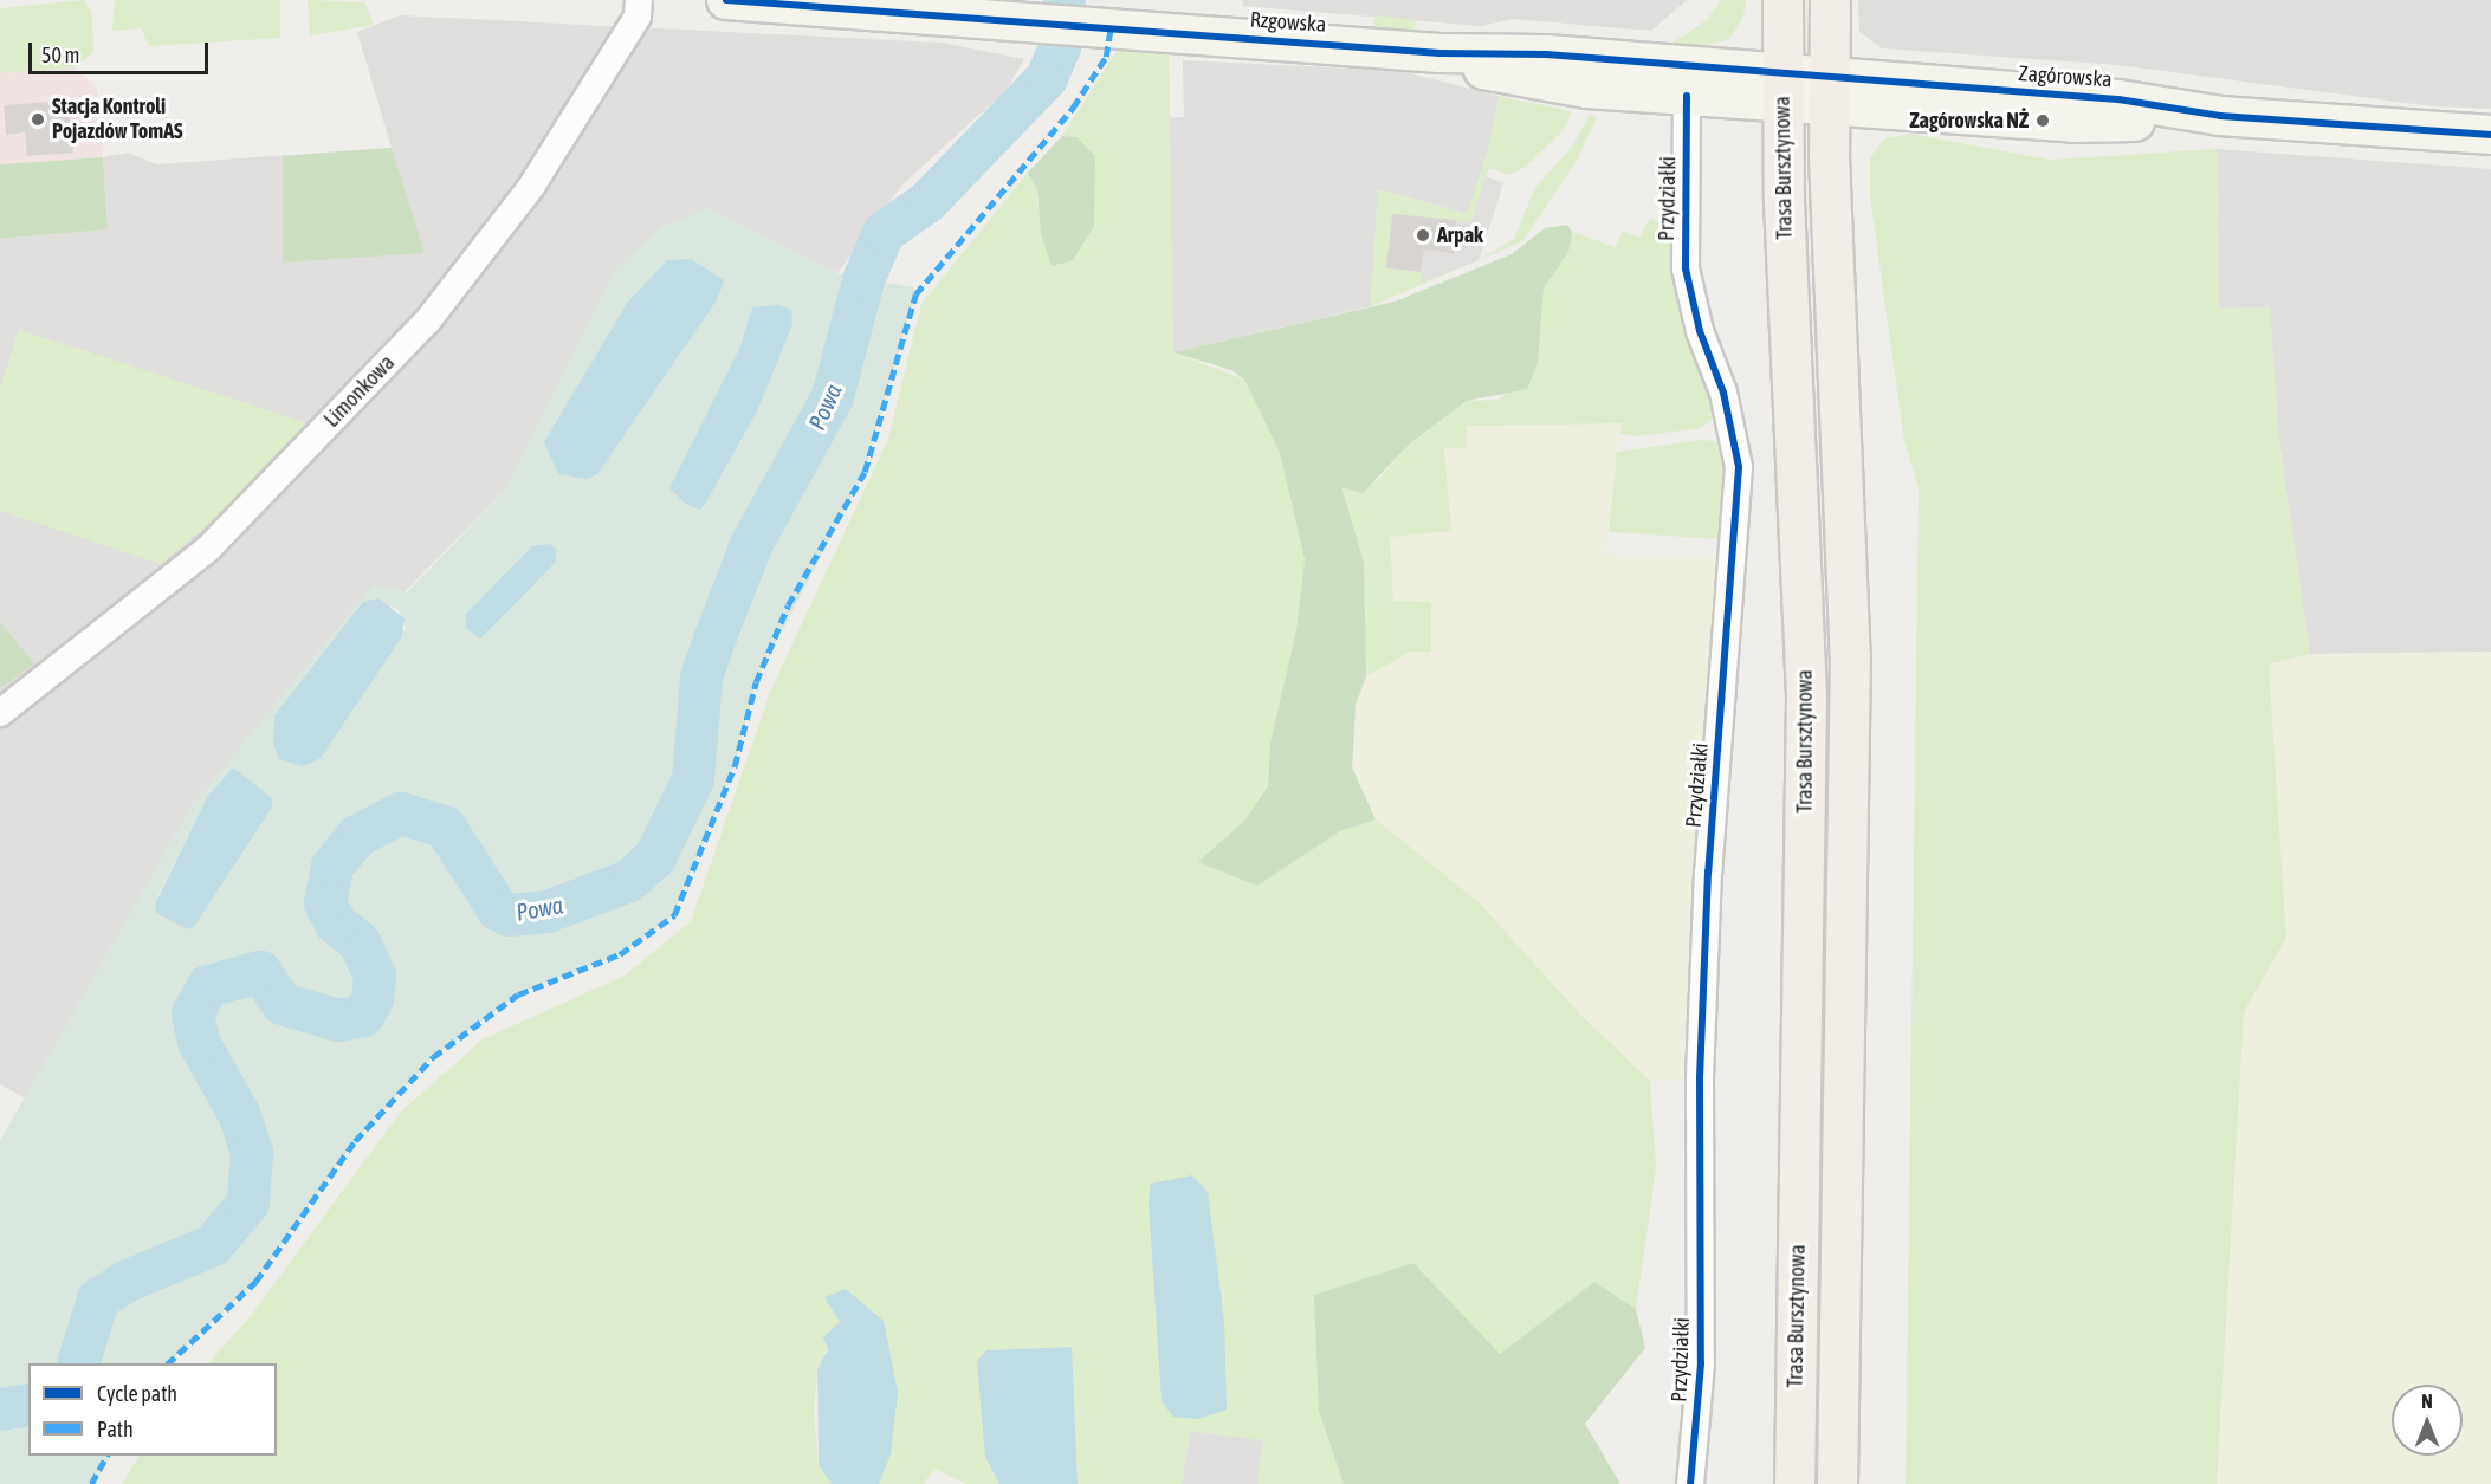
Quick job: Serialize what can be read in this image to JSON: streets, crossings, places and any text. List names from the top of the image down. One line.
{"streets":{"main road":["Trasa Bursztynowa"],"street":["Rzgowska","Zagórowska","Przydziałki","Limonkowa"]},"crossings":[["Rzgowska","Zagórowska"],["Zagórowska","Trasa Bursztynowa"],["Zagórowska","Przydziałki"]],"water":["Powa"],"places":["Stacja Kontroli Pojazdów TomAS","Zagórowska NŻ","Arpak"],"legend":["Cycle path","Path"],"scale_bar":"50 m","north":"top"}
